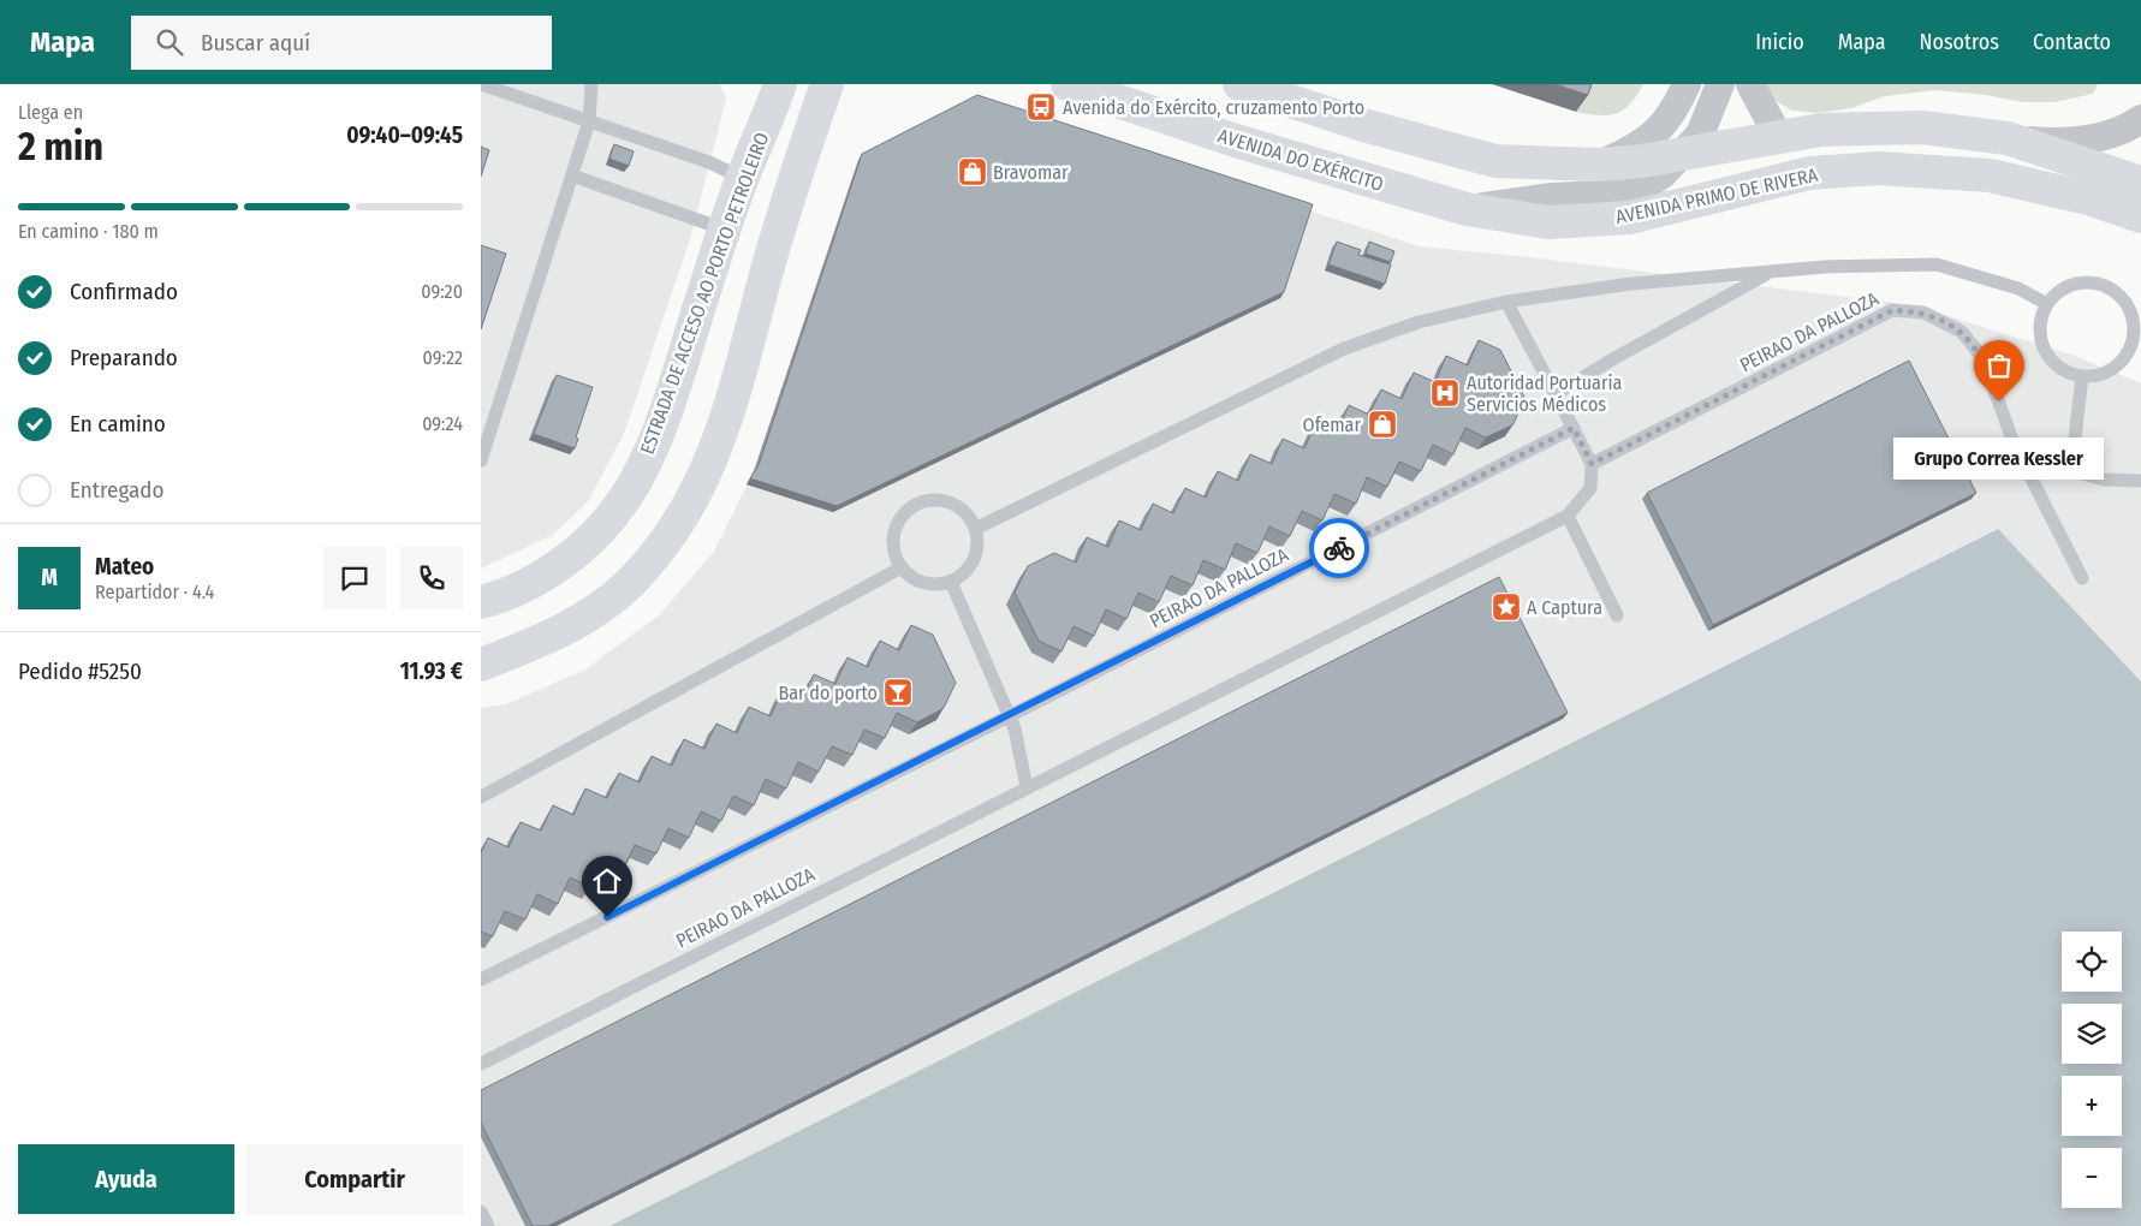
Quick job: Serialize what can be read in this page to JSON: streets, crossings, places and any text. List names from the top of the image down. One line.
{"streets":{"main road":["AVENIDA DO EXÉRCITO","AVENIDA PRIMO DE RIVERA","ESTRADA DE ACCESO AO PORTO PETROLEIRO"],"lane":["PEIRAO DA PALLOZA"]},"crossings":[["AVENIDA DO EXÉRCITO","AVENIDA PRIMO DE RIVERA"]],"places":{"bus stop":["Avenida do Exército, cruzamento Porto"],"shop":["Bravomar","Ofemar"],"hospital":["Autoridad Portuaria Servicios Médicos"],"other":["Grupo Correa Kessler"],"place":["A Captura"],"bar":["Bar do porto"]},"page":{"header":"Mapa","search":"Buscar aquí","nav":["Inicio","Mapa","Nosotros","Contacto"],"heading":["2 min","Llega en","09:40–09:45"],"panel":["Mateo","Repartidor · 4.4","Pedido #5250","11.93 €"],"bar":"En camino · 180 m","list":[["Confirmado","09:20"],["Preparando","09:22"],["En camino","09:24"],"Entregado"],"bubble":"Grupo Correa Kessler","round":"M","map_buttons":["+","−"],"buttons":["Ayuda","Compartir"]}}
